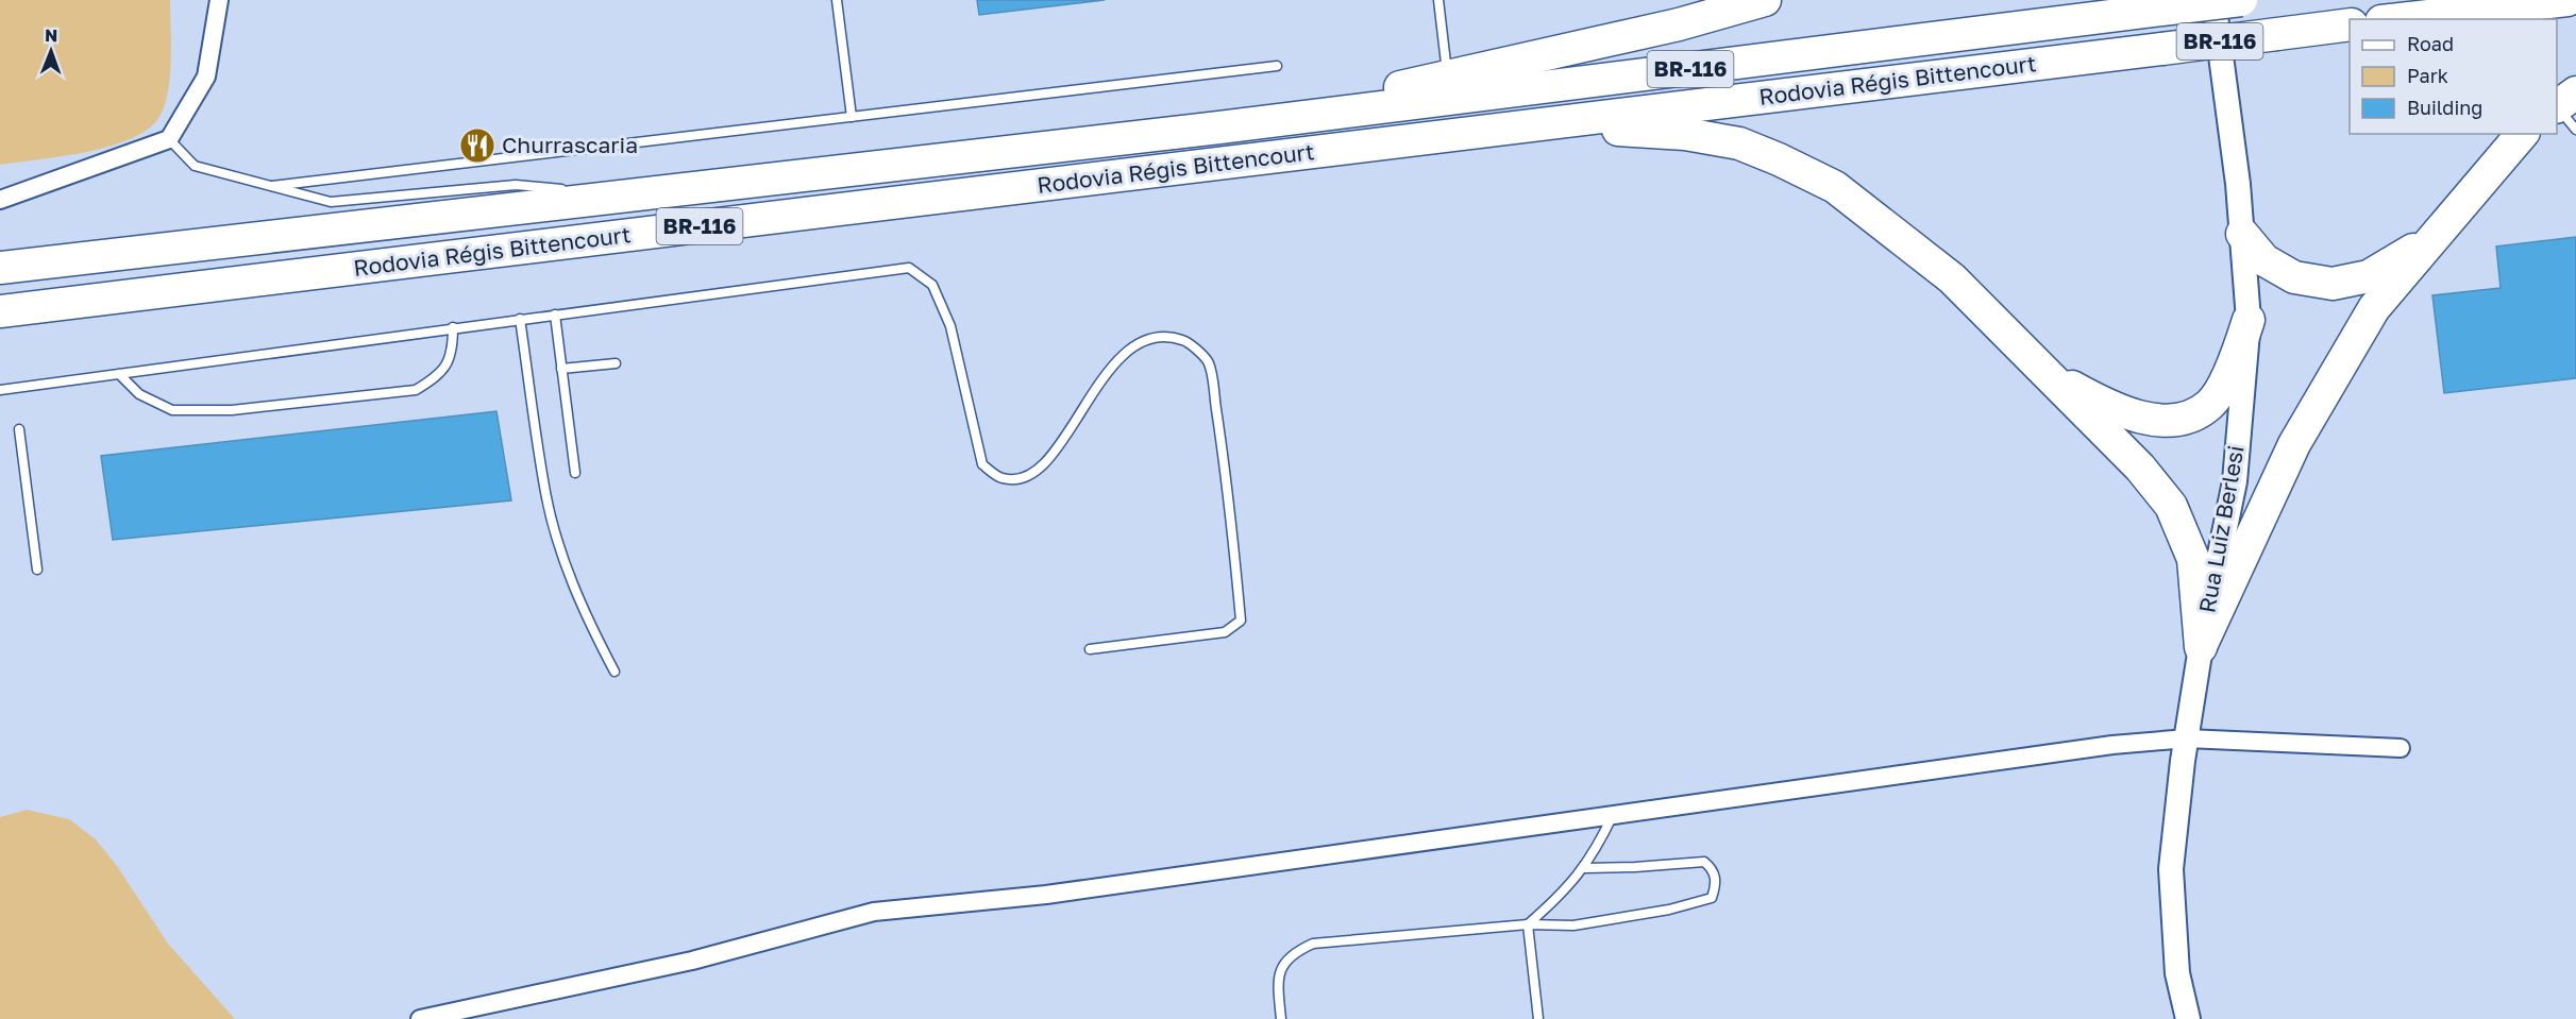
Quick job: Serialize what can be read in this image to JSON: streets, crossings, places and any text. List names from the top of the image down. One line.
{"streets":{"highway":["BR-116","Rodovia Régis Bittencourt"],"street":["Rua Luiz Berlesi"]},"places":{"restaurant":["Churrascaria"]},"legend":["Road","Park","Building"],"north":"top"}
